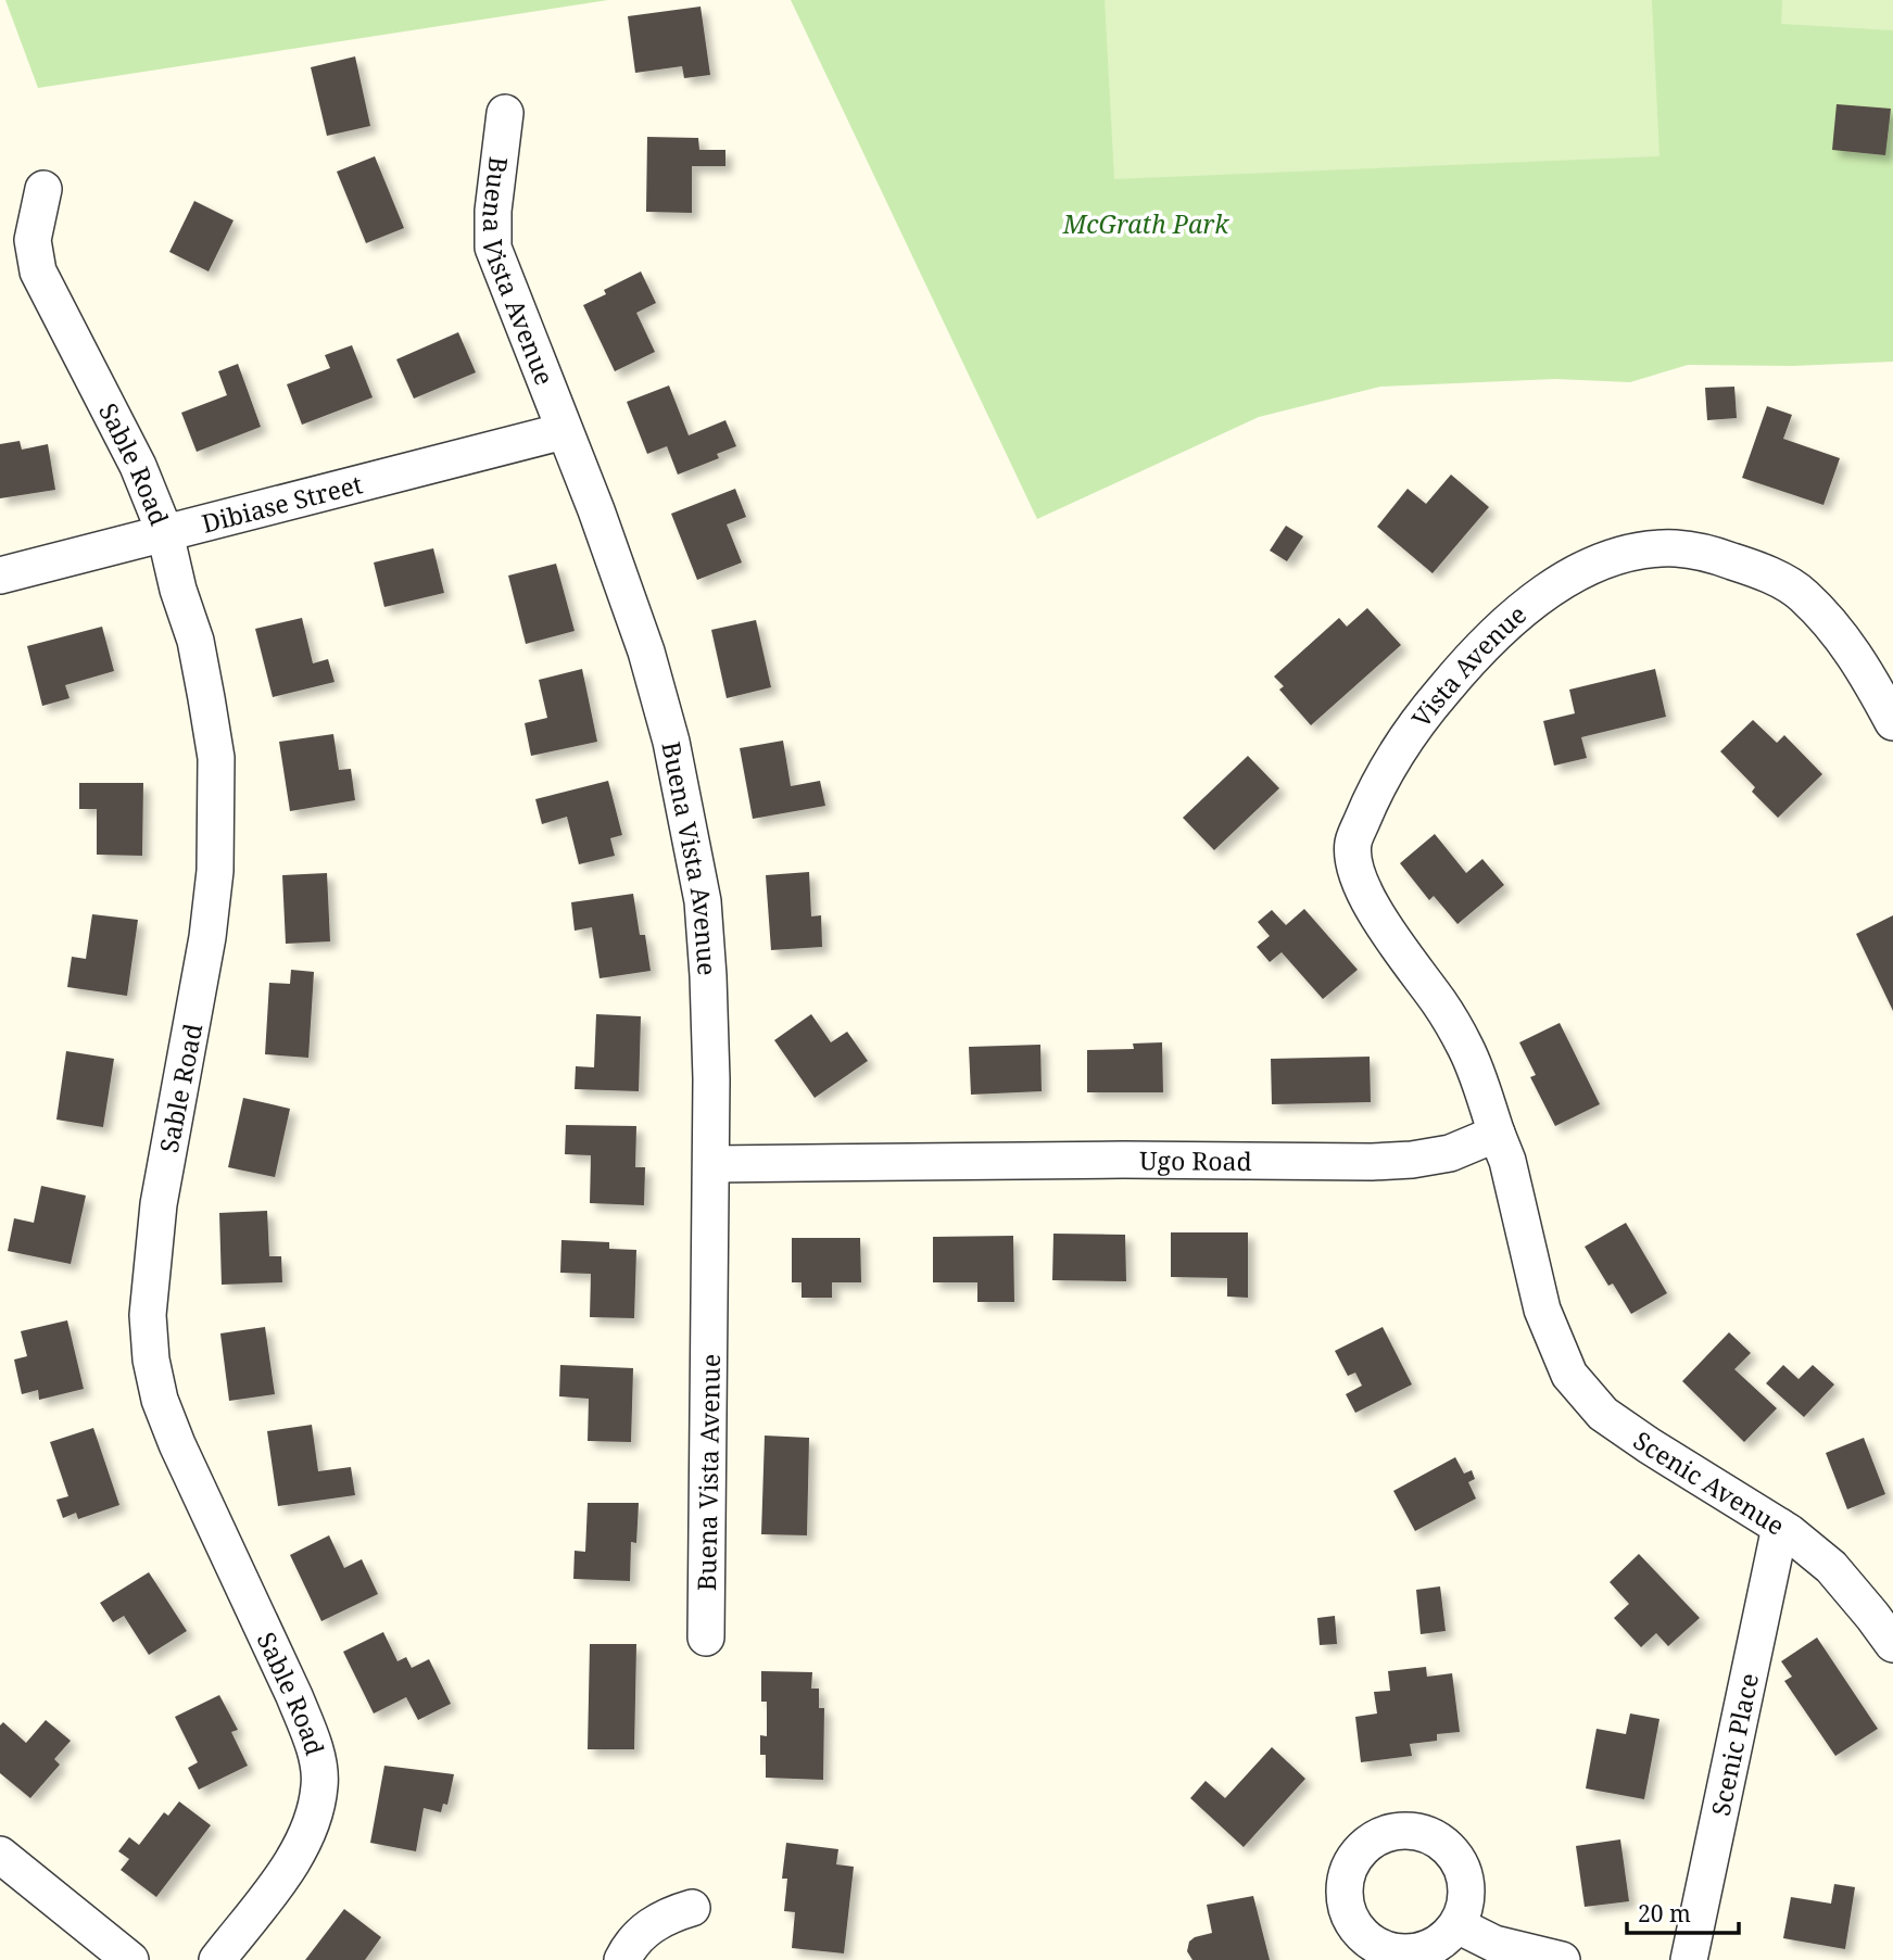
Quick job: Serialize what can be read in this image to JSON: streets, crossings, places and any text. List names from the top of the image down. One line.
{"streets":{"street":["Buena Vista Avenue","Sable Road","Dibiase Street","Vista Avenue","Ugo Road","Scenic Avenue","Scenic Place"]},"crossings":[["Buena Vista Avenue","Dibiase Street"],["Buena Vista Avenue","Ugo Road"],["Sable Road","Dibiase Street"],["Vista Avenue","Ugo Road"],["Vista Avenue","Scenic Avenue"],["Ugo Road","Scenic Avenue"],["Scenic Avenue","Scenic Place"]],"parks":["McGrath Park"],"scale_bar":"20 m"}
